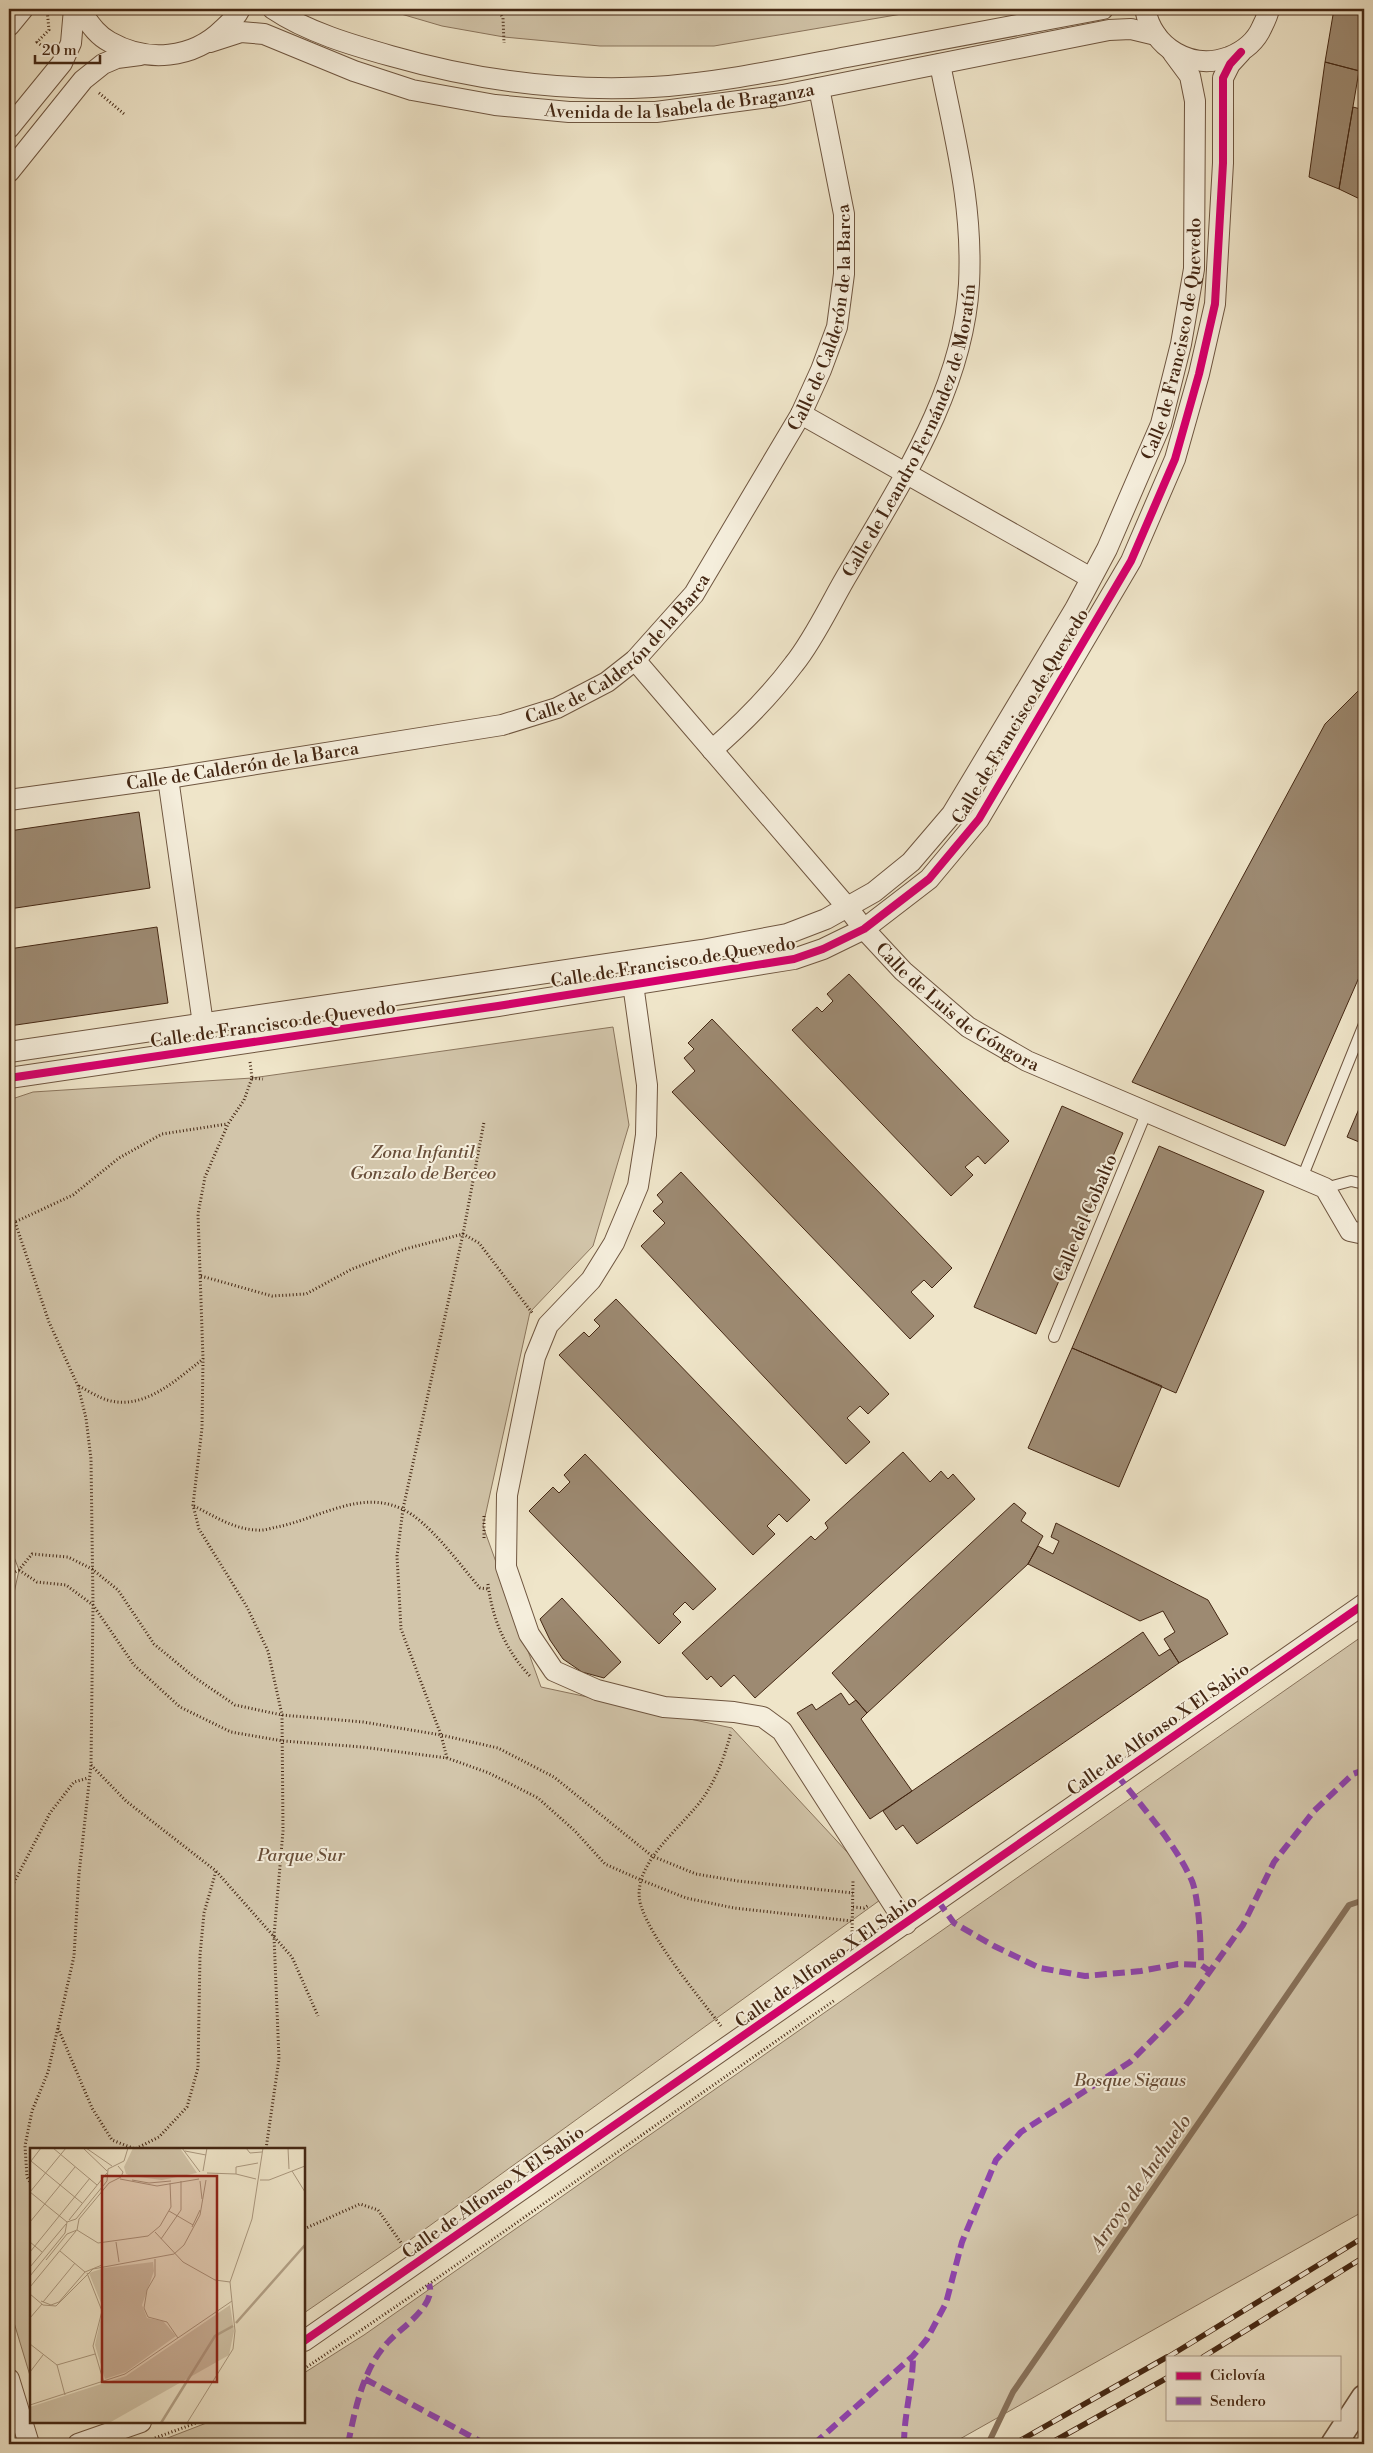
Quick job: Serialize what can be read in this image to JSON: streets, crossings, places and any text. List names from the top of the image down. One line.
{"streets":{"street":["Avenida de la Isabela de Braganza","Calle de Calderón de la Barca","Calle de Francisco de Quevedo","Calle de Leandro Fernández de Moratín","Calle de Luis de Góngora","Calle de Alfonso X El Sabio"],"lane":["Calle del Cobalto"]},"crossings":[["Avenida de la Isabela de Braganza","Calle de Calderón de la Barca"],["Avenida de la Isabela de Braganza","Calle de Francisco de Quevedo"],["Avenida de la Isabela de Braganza","Calle de Leandro Fernández de Moratín"],["Calle de Calderón de la Barca","Calle de Luis de Góngora"],["Calle de Francisco de Quevedo","Calle de Luis de Góngora"],["Calle de Leandro Fernández de Moratín","Calle de Luis de Góngora"],["Calle de Luis de Góngora","Calle del Cobalto"]],"water":["Arroyo de Anchuelo"],"parks":["Zona Infantil Gonzalo de Berceo","Parque Sur","Bosque Sigaus"],"legend":["Ciclovía","Sendero"],"scale_bar":"20 m"}
